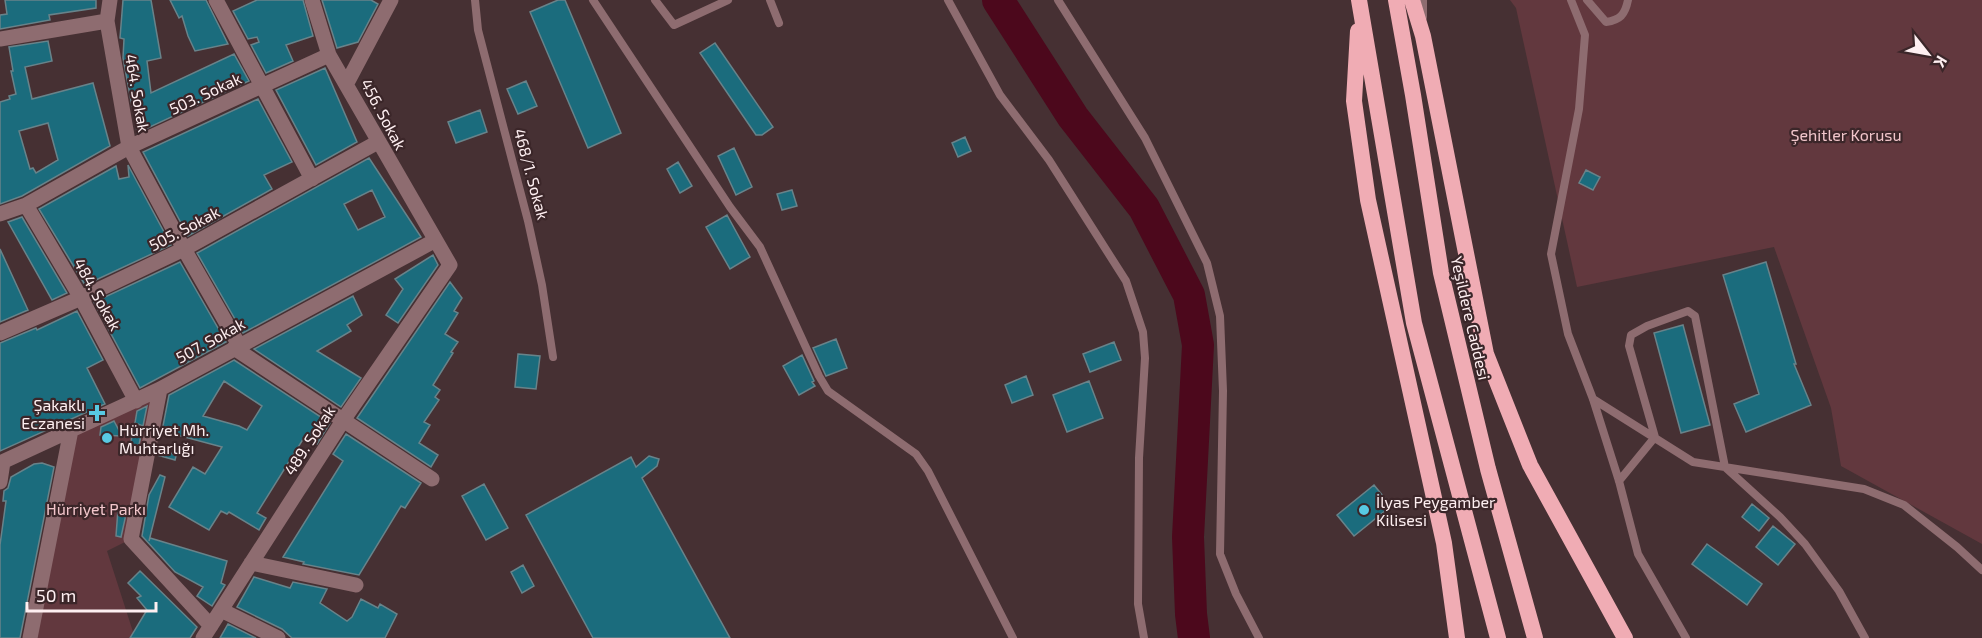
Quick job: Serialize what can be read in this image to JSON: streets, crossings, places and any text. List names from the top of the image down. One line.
{"streets":{"highway":["Yeşildere Caddesi"],"street":["464. Sokak","503. Sokak","456. Sokak","505. Sokak","484. Sokak","507. Sokak","489. Sokak"],"lane":["468/1. Sokak"]},"crossings":[["464. Sokak","503. Sokak"],["464. Sokak","505. Sokak"],["464. Sokak","507. Sokak"],["503. Sokak","456. Sokak"],["503. Sokak","484. Sokak"],["456. Sokak","505. Sokak"],["456. Sokak","507. Sokak"],["456. Sokak","489. Sokak"],["505. Sokak","484. Sokak"],["484. Sokak","507. Sokak"]],"parks":["Şehitler Korusu","Hürriyet Parkı"],"places":{"health":["Şakaklı Eczanesi"],"other":["Hürriyet Mh. Muhtarlığı","İlyas Peygamber Kilisesi"]},"scale_bar":"50 m","north":"bottom right"}
